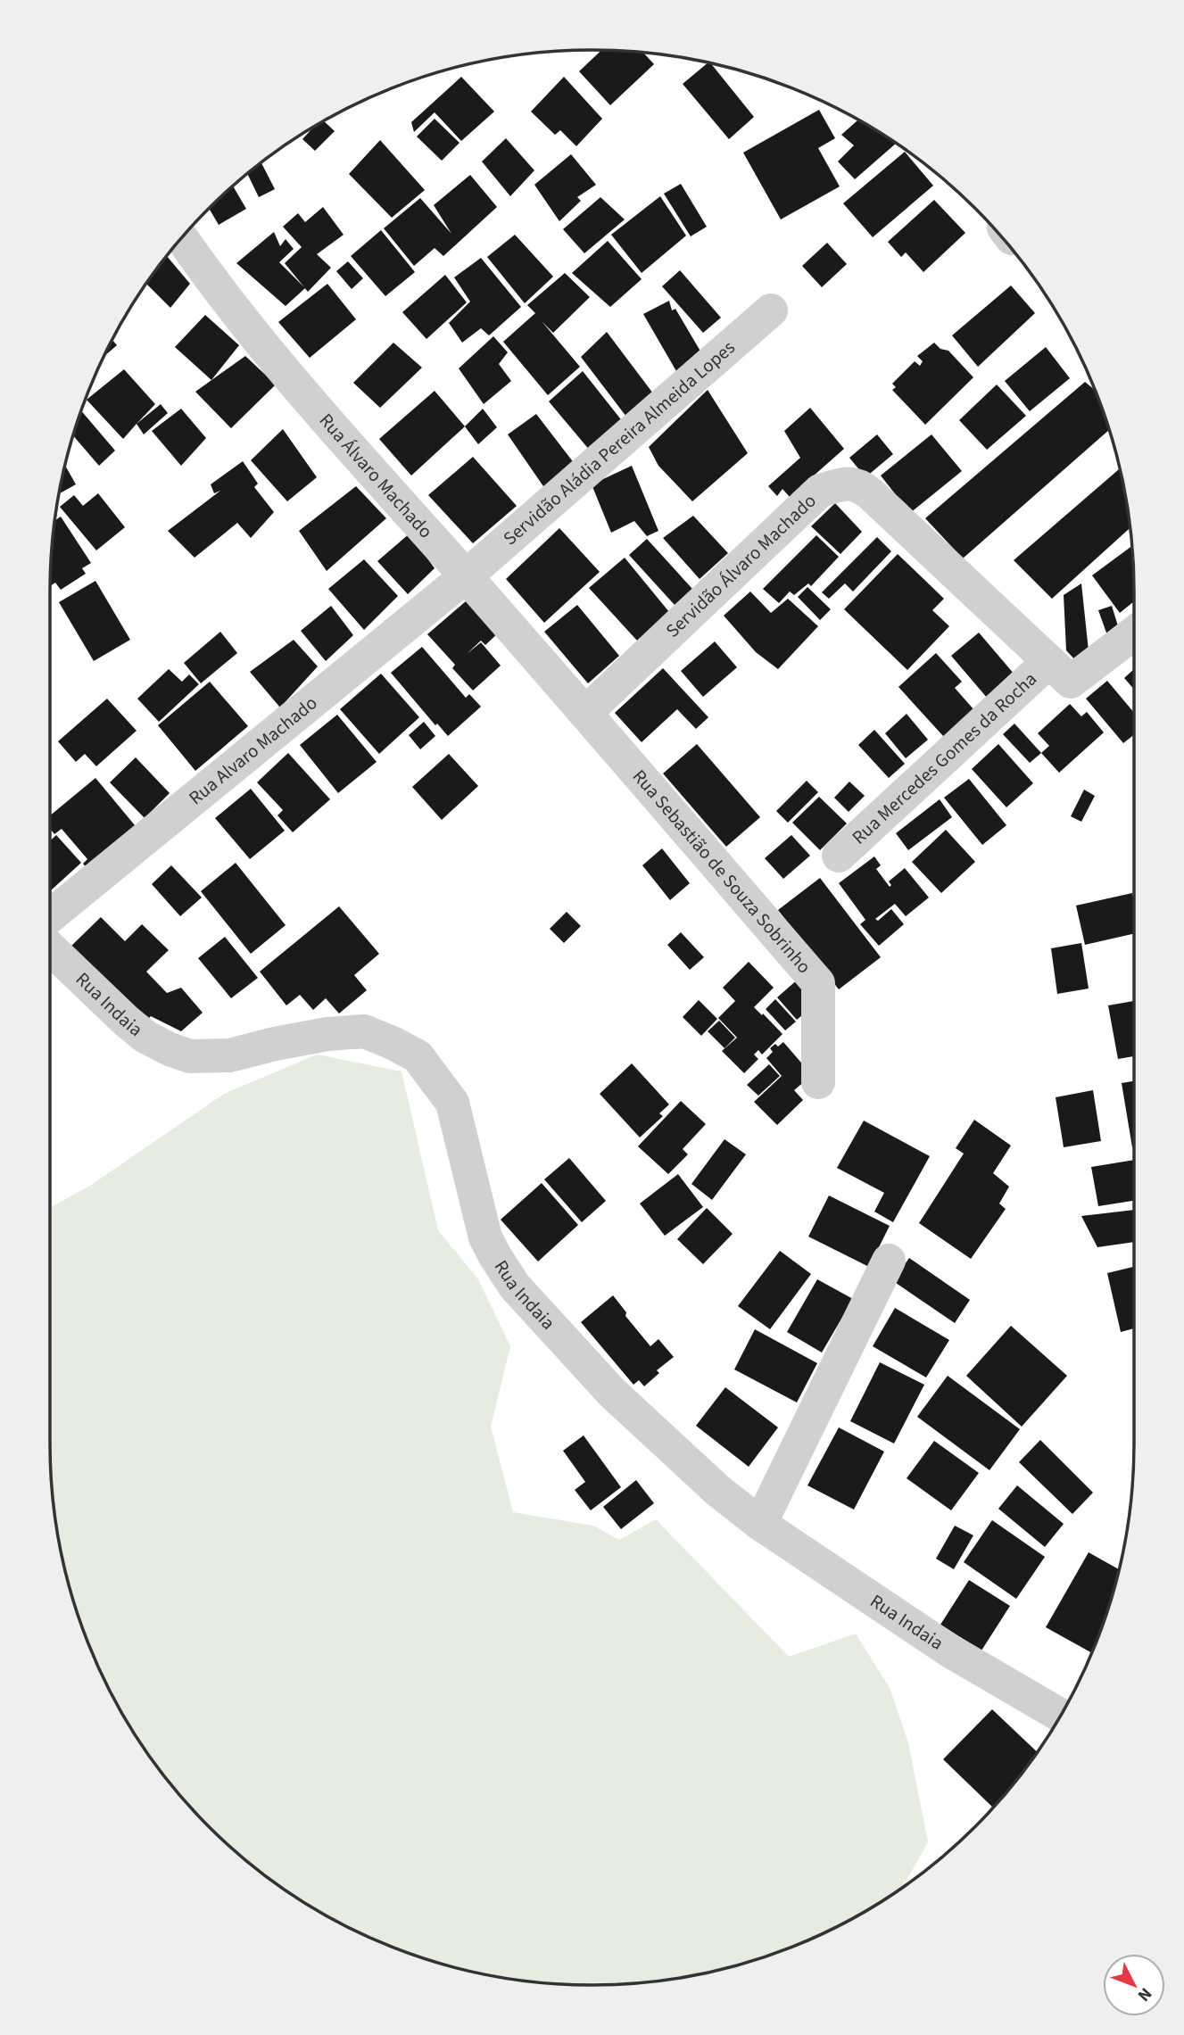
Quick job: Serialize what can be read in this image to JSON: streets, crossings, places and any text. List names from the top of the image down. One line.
{"streets":{"street":["Servidão Aládia Pereira Almeida Lopes","Rua Álvaro Machado","Servidão Álvaro Machado","Rua Alvaro Machado","Rua Mercedes Gomes da Rocha","Rua Sebastião de Souza Sobrinho","Rua Indaia"]},"crossings":[["Servidão Aládia Pereira Almeida Lopes","Rua Álvaro Machado"],["Servidão Aládia Pereira Almeida Lopes","Rua Alvaro Machado"],["Rua Álvaro Machado","Servidão Álvaro Machado"],["Rua Álvaro Machado","Rua Alvaro Machado"],["Rua Álvaro Machado","Rua Sebastião de Souza Sobrinho"],["Servidão Álvaro Machado","Rua Mercedes Gomes da Rocha"],["Servidão Álvaro Machado","Rua Sebastião de Souza Sobrinho"]],"north":"bottom right"}
